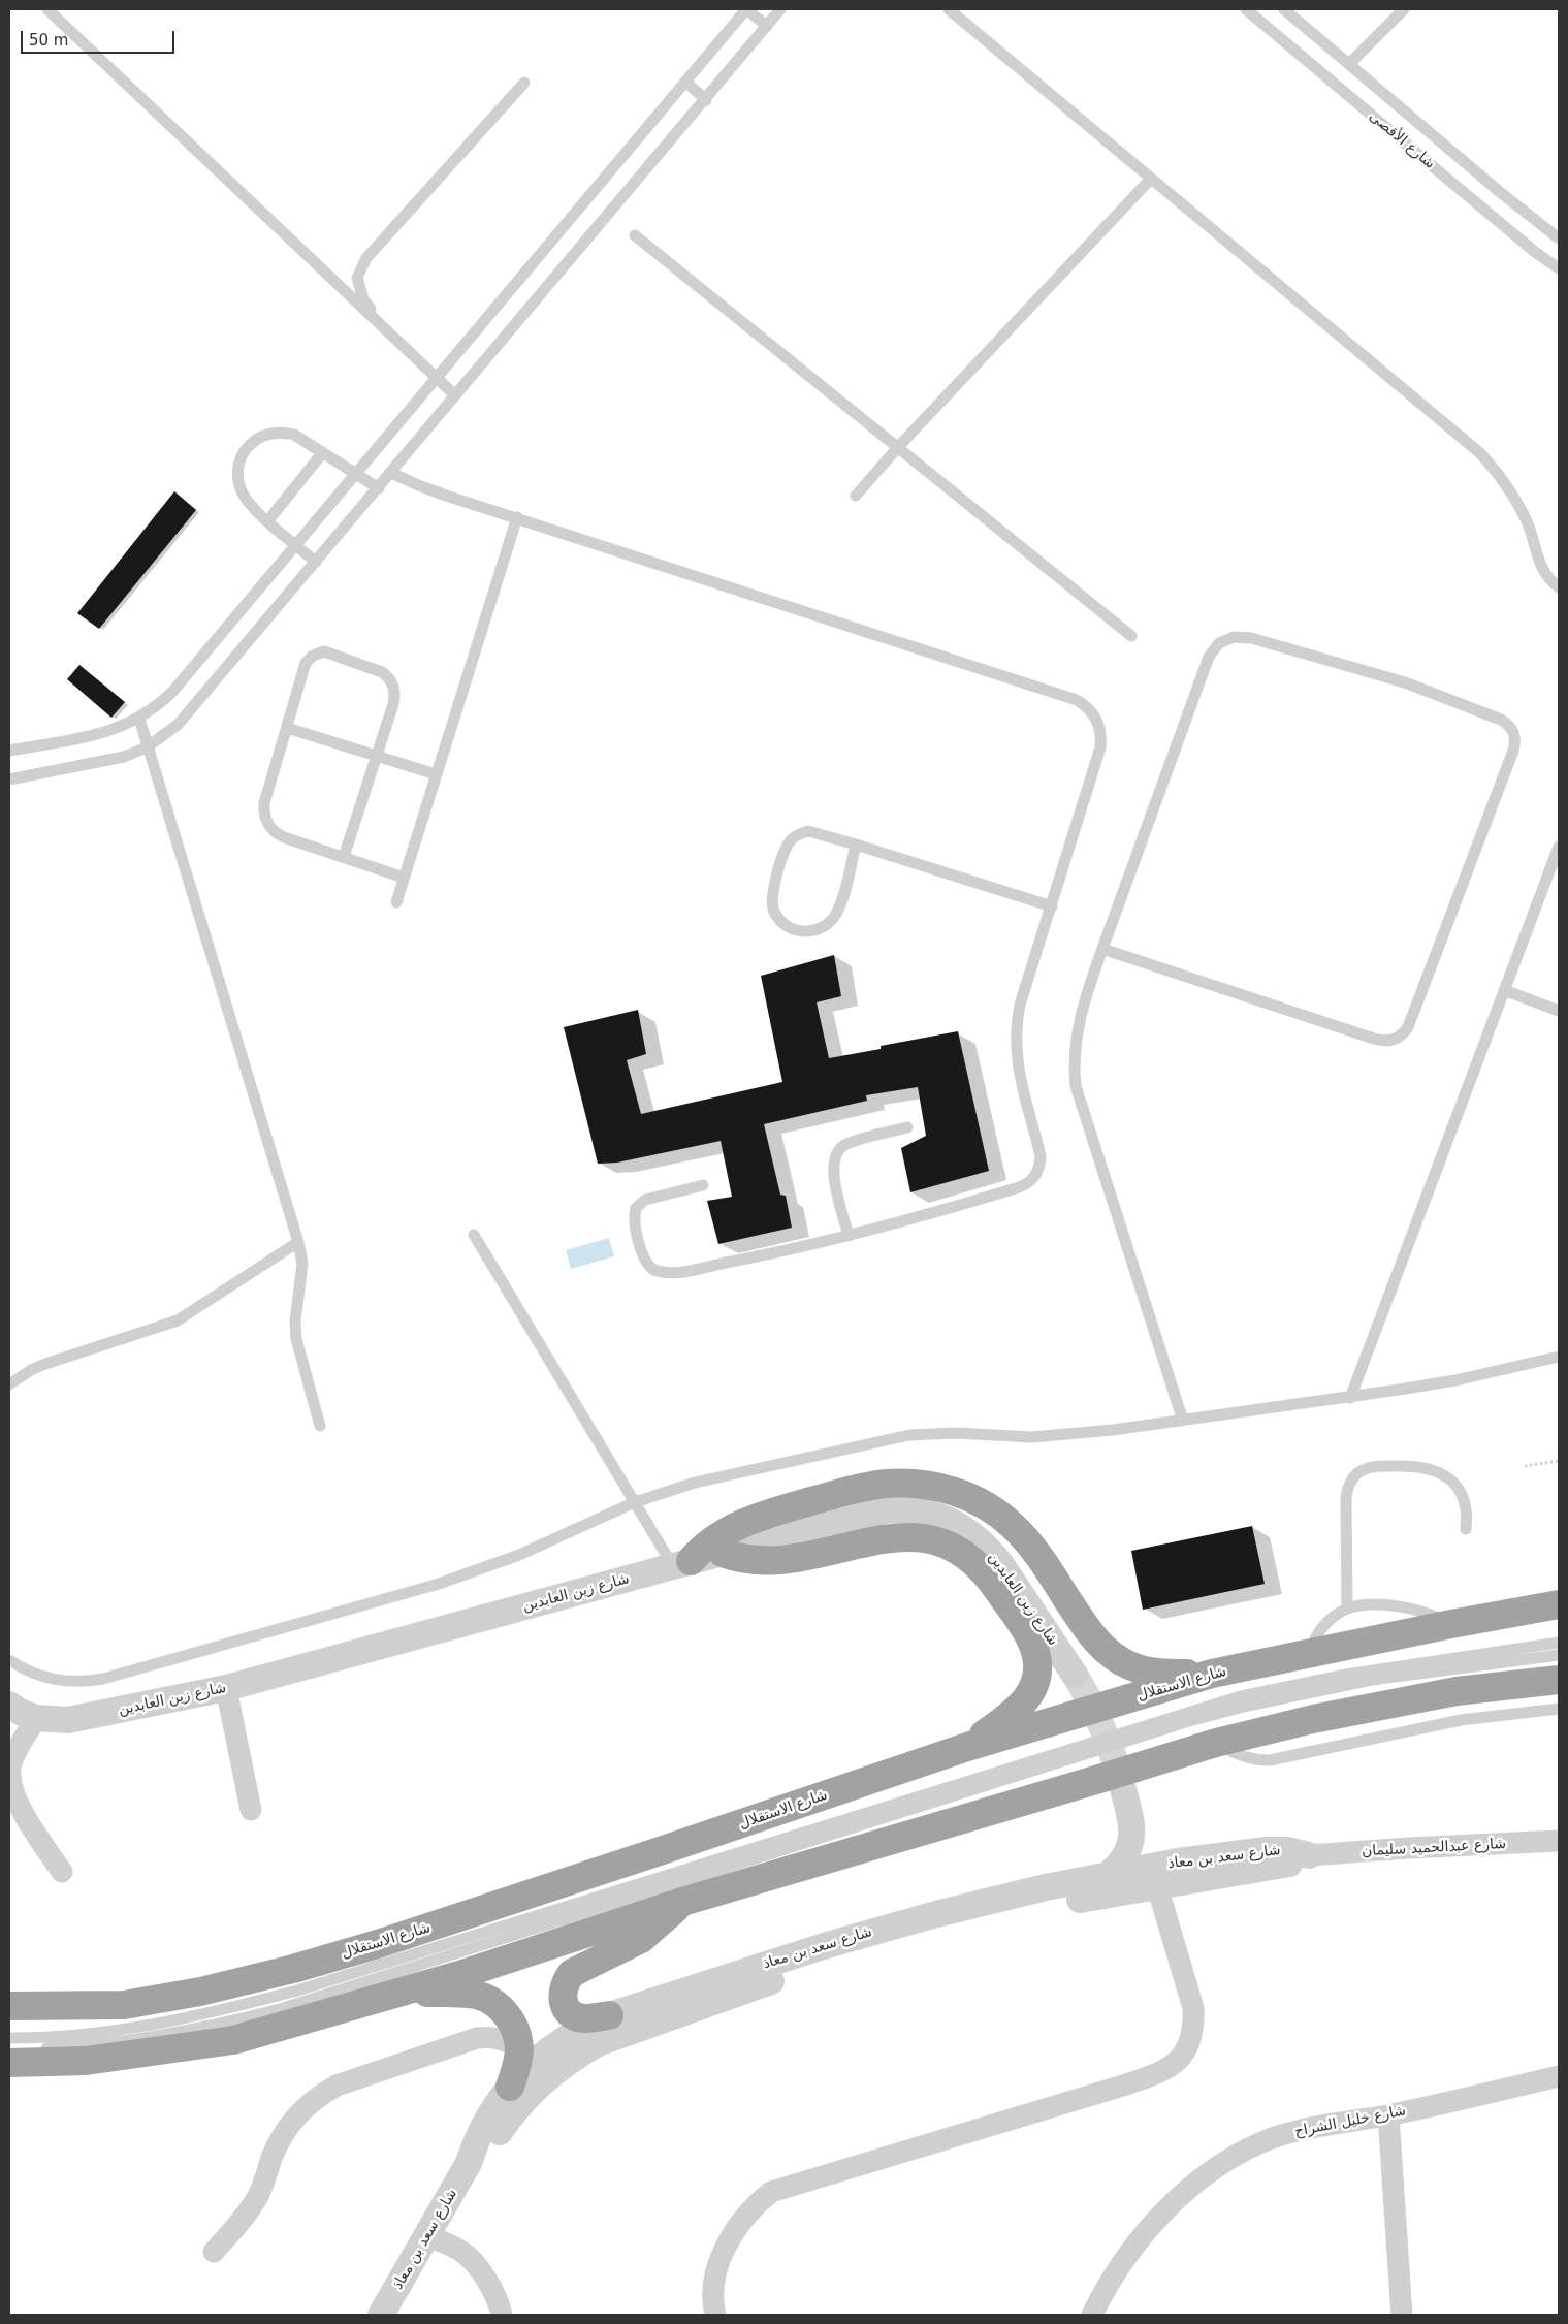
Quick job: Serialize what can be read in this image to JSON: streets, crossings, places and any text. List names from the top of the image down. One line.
{"streets":{"highway":["شارع الاستقلال"],"street":["شارع زين العابدين","شارع عبدالحميد سليمان","شارع سعد بن معاذ","شارع خليل الشراح"],"lane":["شارع الأقصى"]},"crossings":[["شارع عبدالحميد سليمان","شارع سعد بن معاذ"]],"scale_bar":"50 m"}
